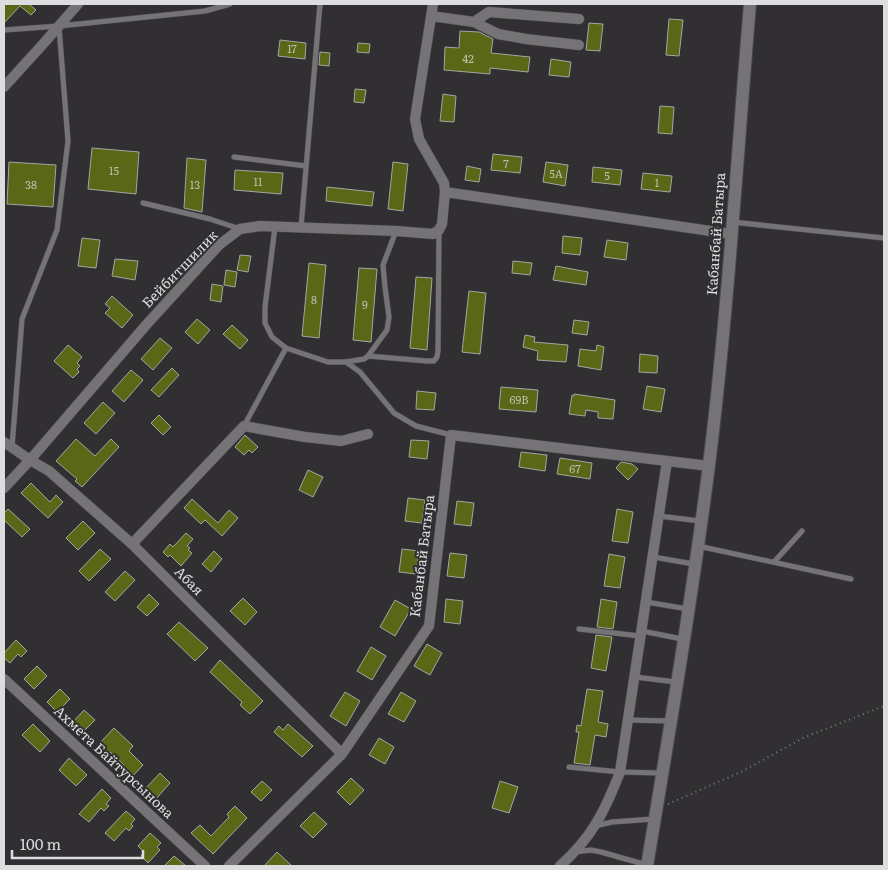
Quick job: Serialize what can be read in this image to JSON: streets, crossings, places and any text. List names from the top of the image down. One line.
{"streets":{"main road":["Кабанбай Батыра"],"street":["Бейбитшилик","Абая","Ахмета Байтурсынова"]},"crossings":[["Кабанбай Батыра","Абая"],["Бейбитшилик","Абая"]],"house_numbers":["17","42","7","15","5А","5","11","1","38","13","8","9","69В","67"],"scale_bar":"100 m"}
